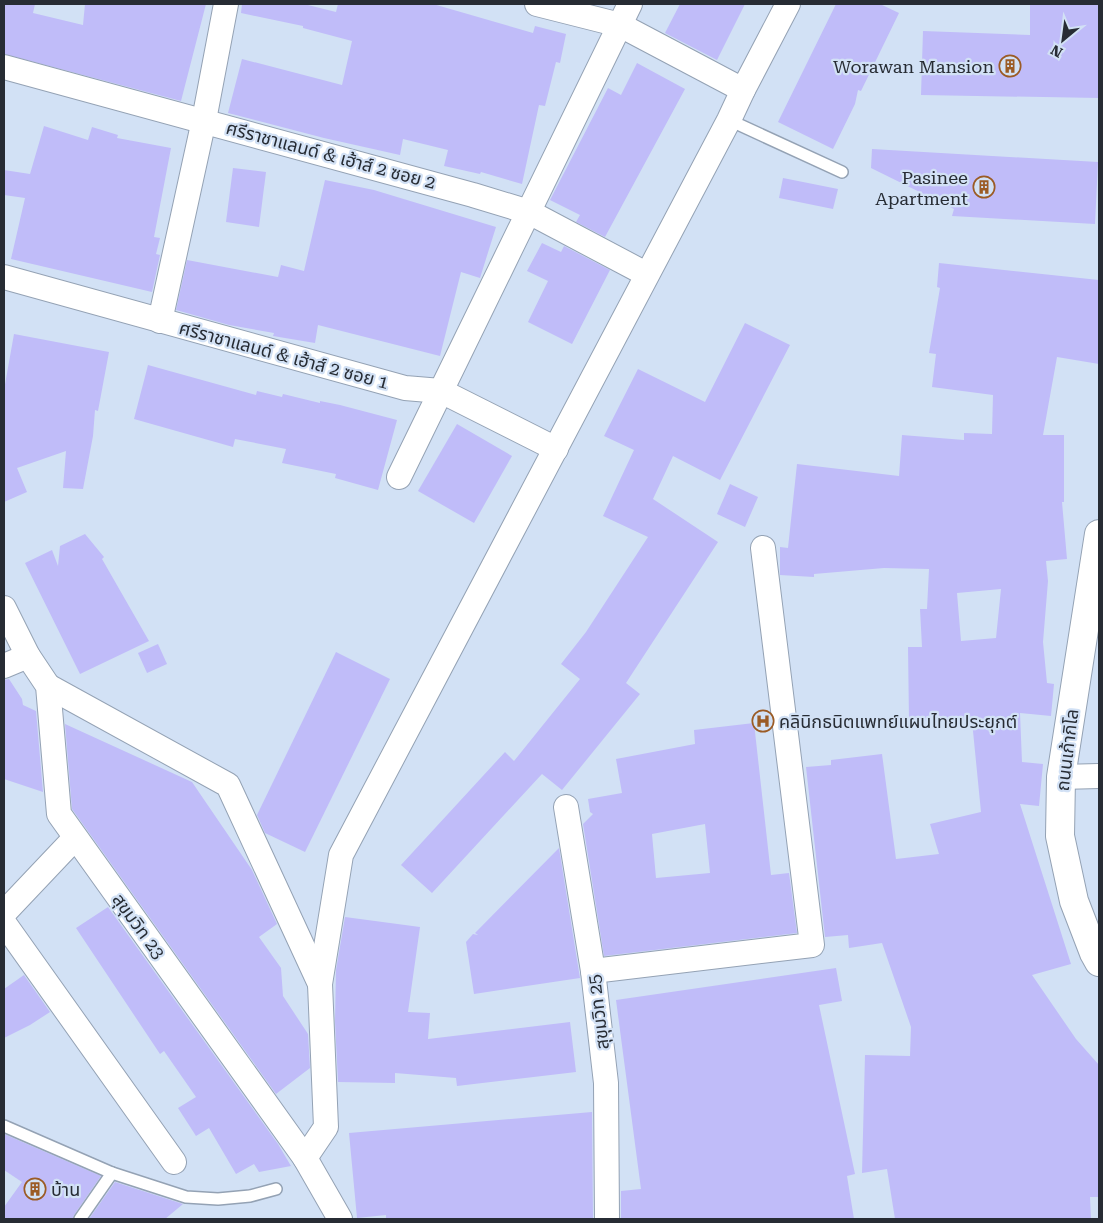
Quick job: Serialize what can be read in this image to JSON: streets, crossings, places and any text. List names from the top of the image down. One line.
{"streets":{"main road":["ถนนเก้ากิโล"],"street":["ศรีราชาแลนด์ & เฮ้าส์ 2 ซอย 2","ศรีราชาแลนด์ & เฮ้าส์ 2 ซอย 1","สุขุมวิท 23","สุขุมวิท 25"]},"places":{"building":["Worawan Mansion","Pasinee Apartment","บ้าน"],"hospital":["คลินิกธนิตแพทย์แผนไทยประยุกต์"]},"north":"bottom left"}
